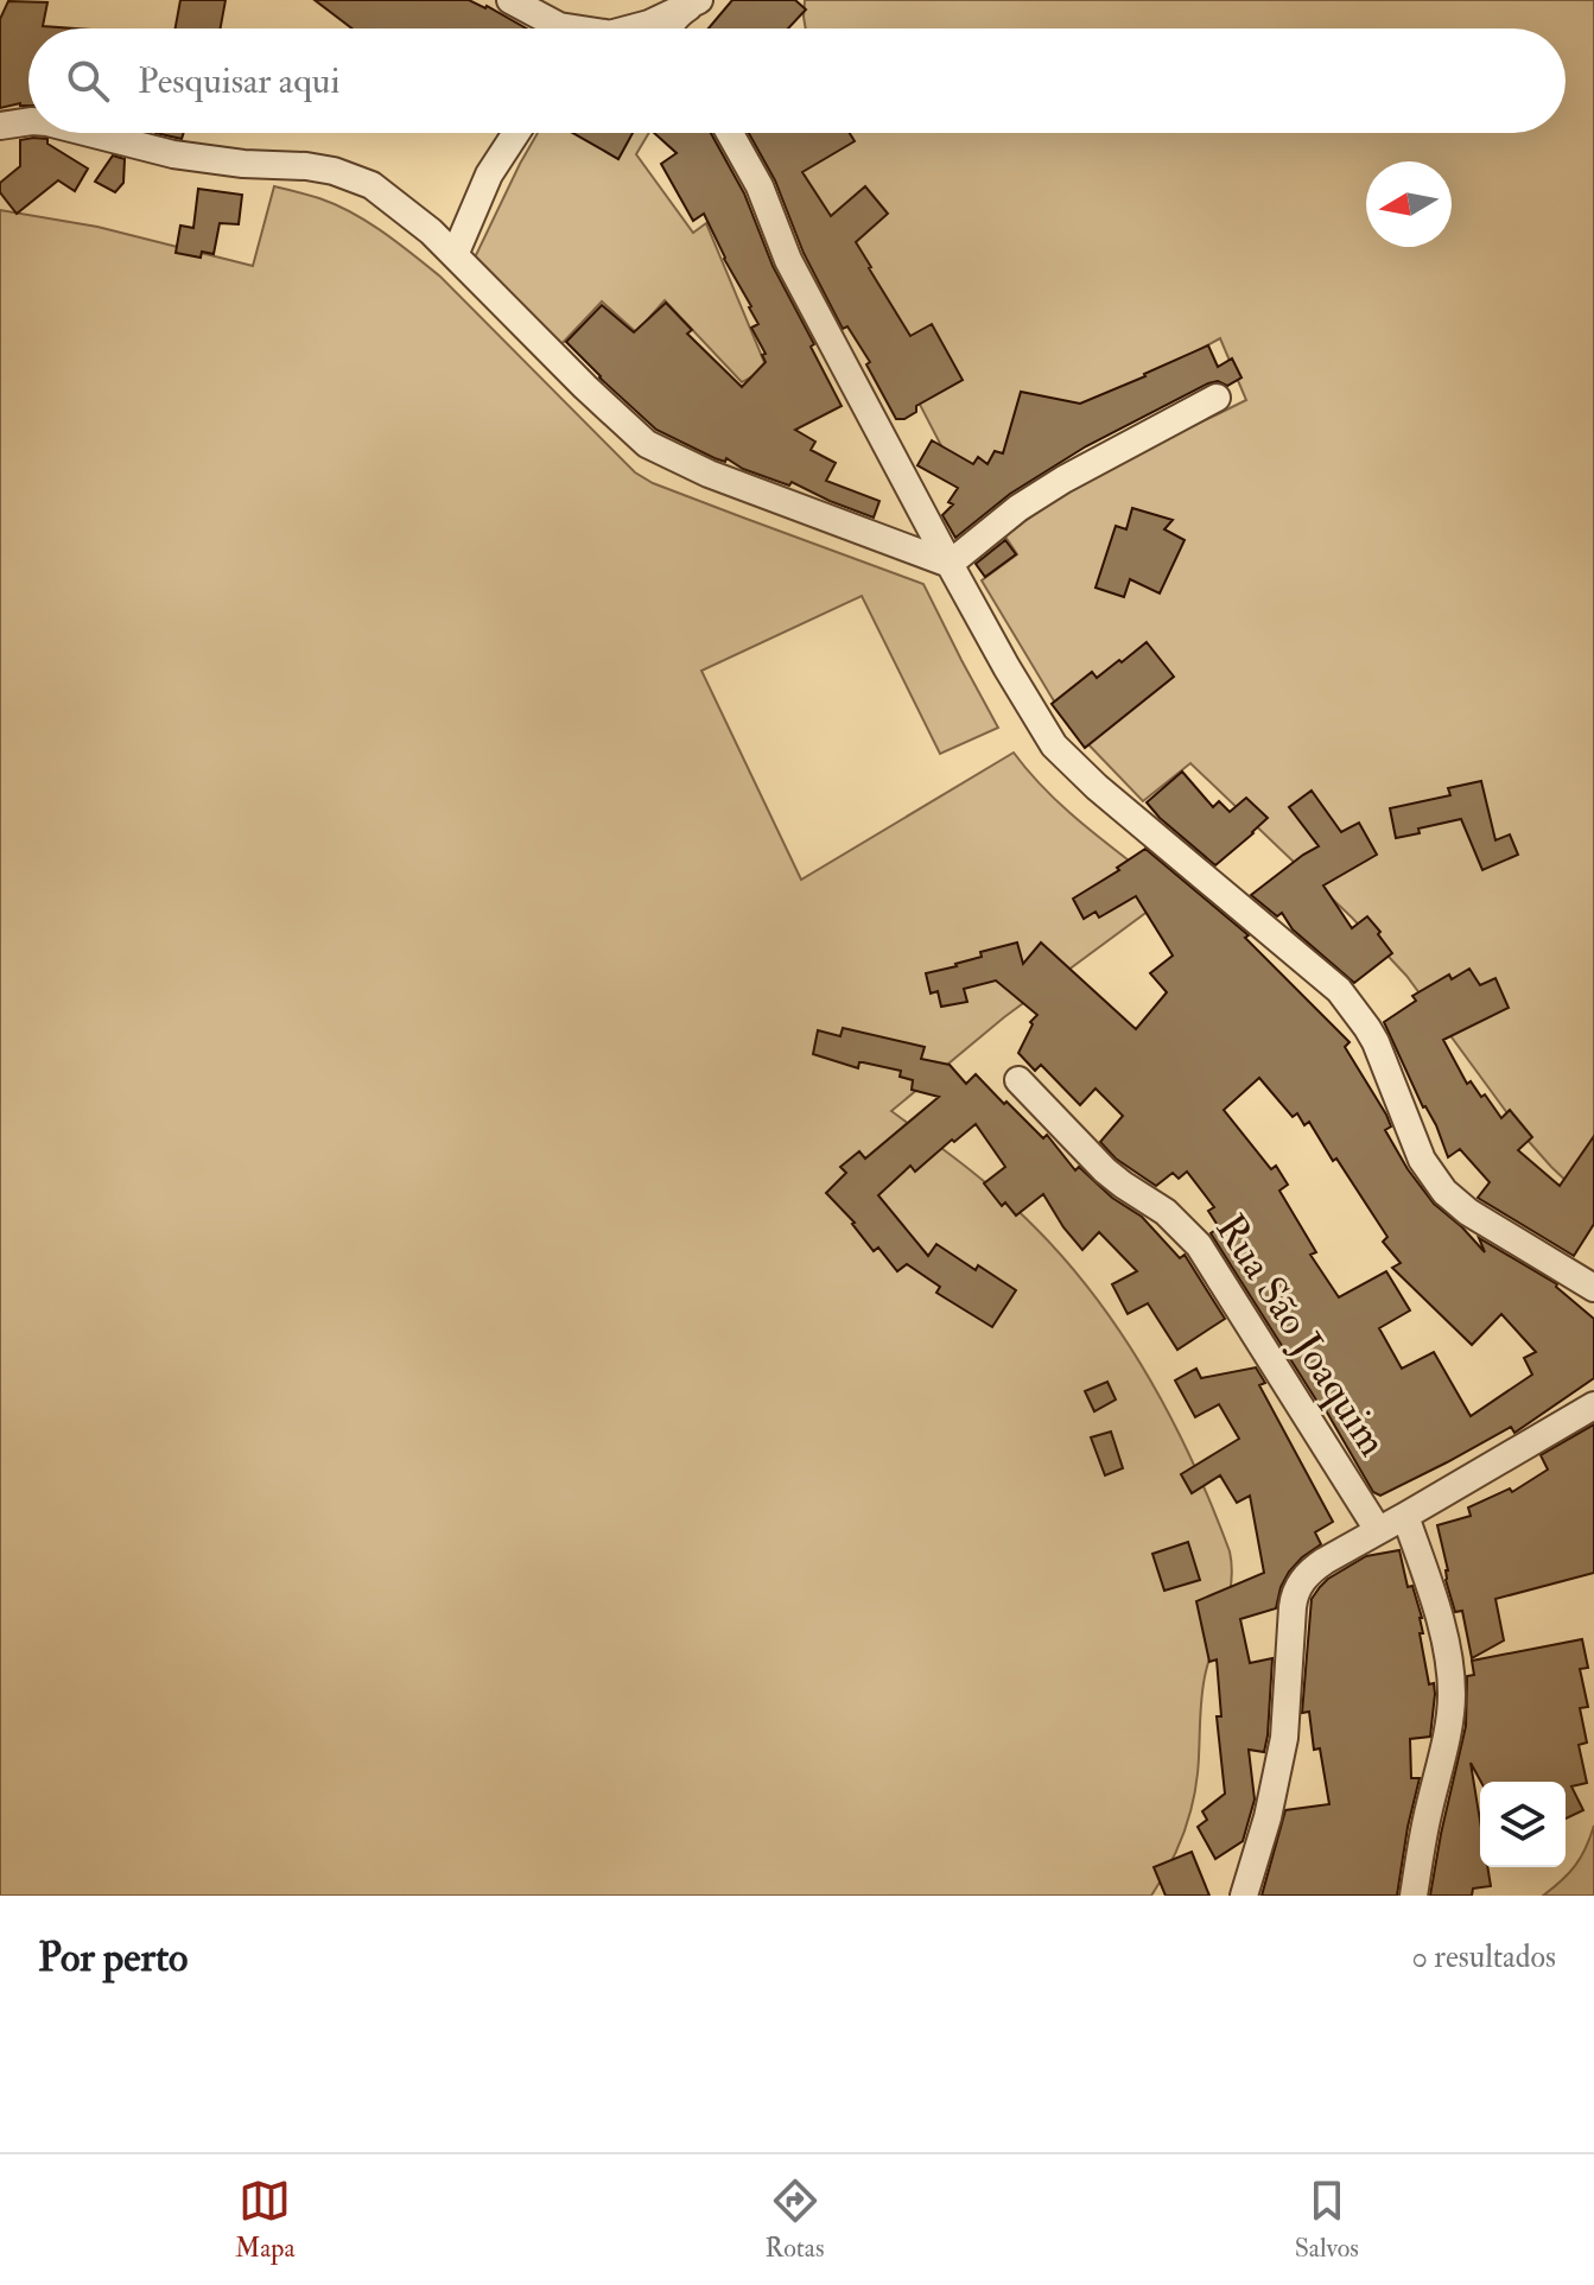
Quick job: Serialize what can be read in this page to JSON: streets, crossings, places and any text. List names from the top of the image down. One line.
{"streets":{"street":["Rua São Joaquim"]},"north":"left","page":{"search":"Pesquisar aqui","heading":["Por perto","0 resultados"],"nav":["Mapa","Rotas","Salvos"]}}
